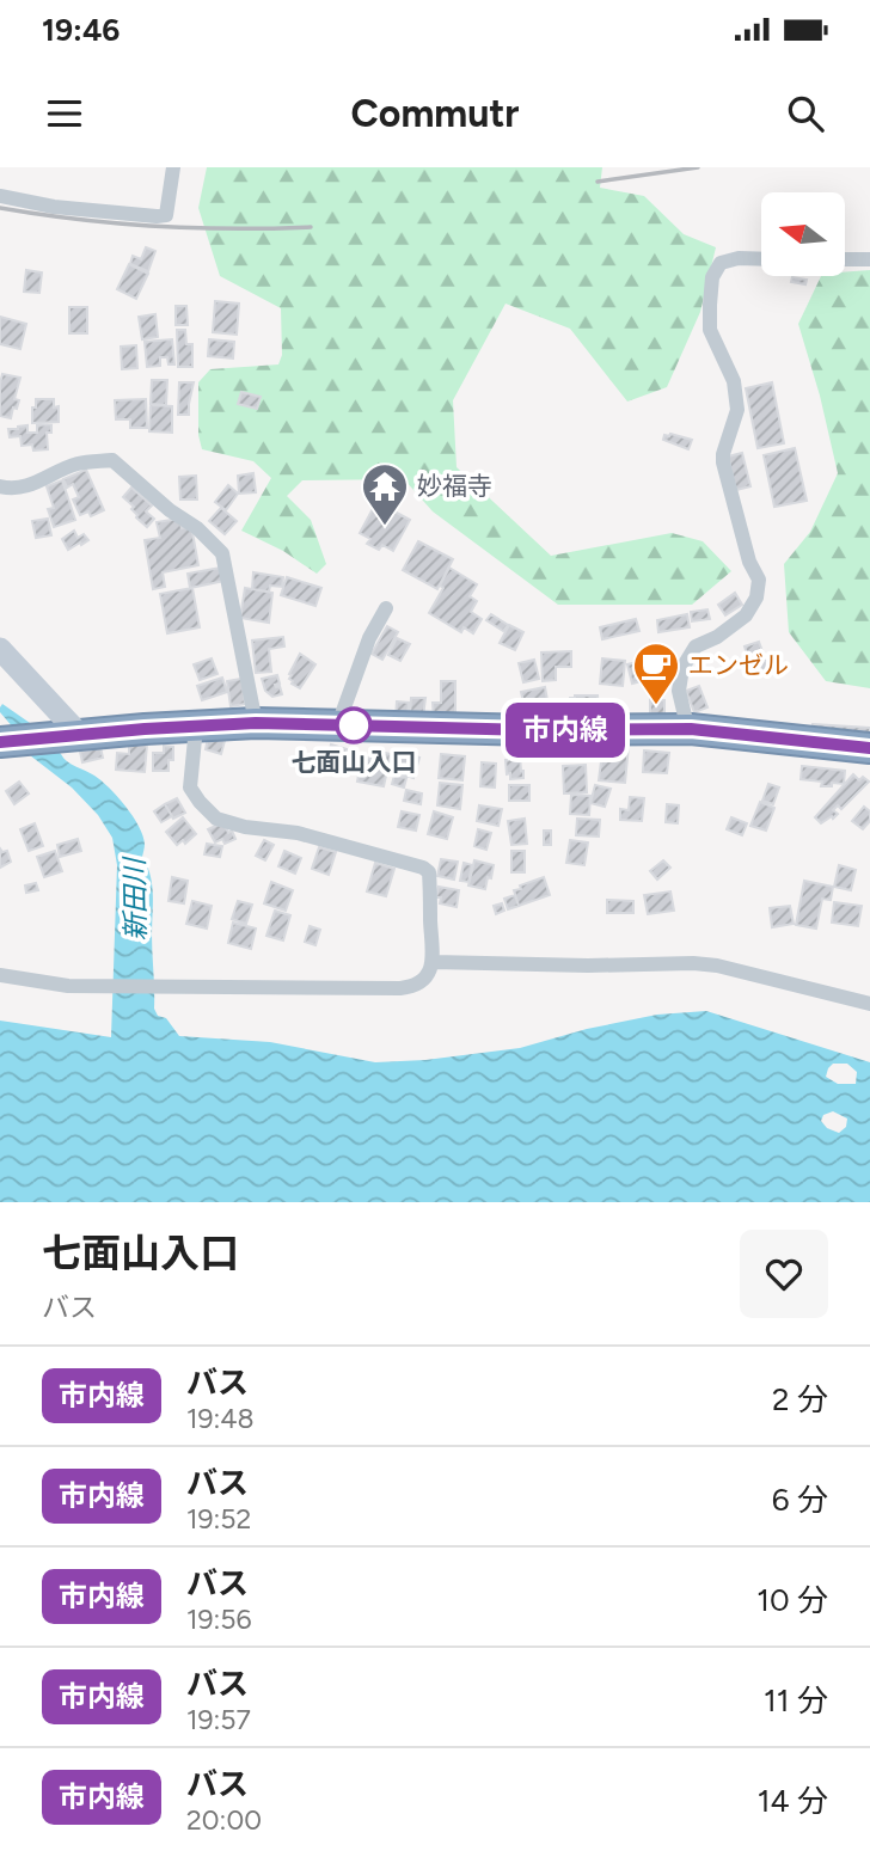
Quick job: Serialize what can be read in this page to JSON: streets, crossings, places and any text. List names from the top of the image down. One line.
{"water":["新田川"],"places":{"temple":["妙福寺"],"cafe":["エンゼル"],"other":["七面山入口"]},"lines":["bus line 市内線"],"north":"left","page":{"status":"19:46","header":"Commutr","on_map":"市内線","heading":["七面山入口","バス"],"list":[{"mark":"市内線","name":"バス","note":"19:48","value":"2 分"},{"mark":"市内線","name":"バス","note":"19:52","value":"6 分"},{"mark":"市内線","name":"バス","note":"19:56","value":"10 分"},{"mark":"市内線","name":"バス","note":"19:57","value":"11 分"},{"mark":"市内線","name":"バス","note":"20:00","value":"14 分"}]}}
